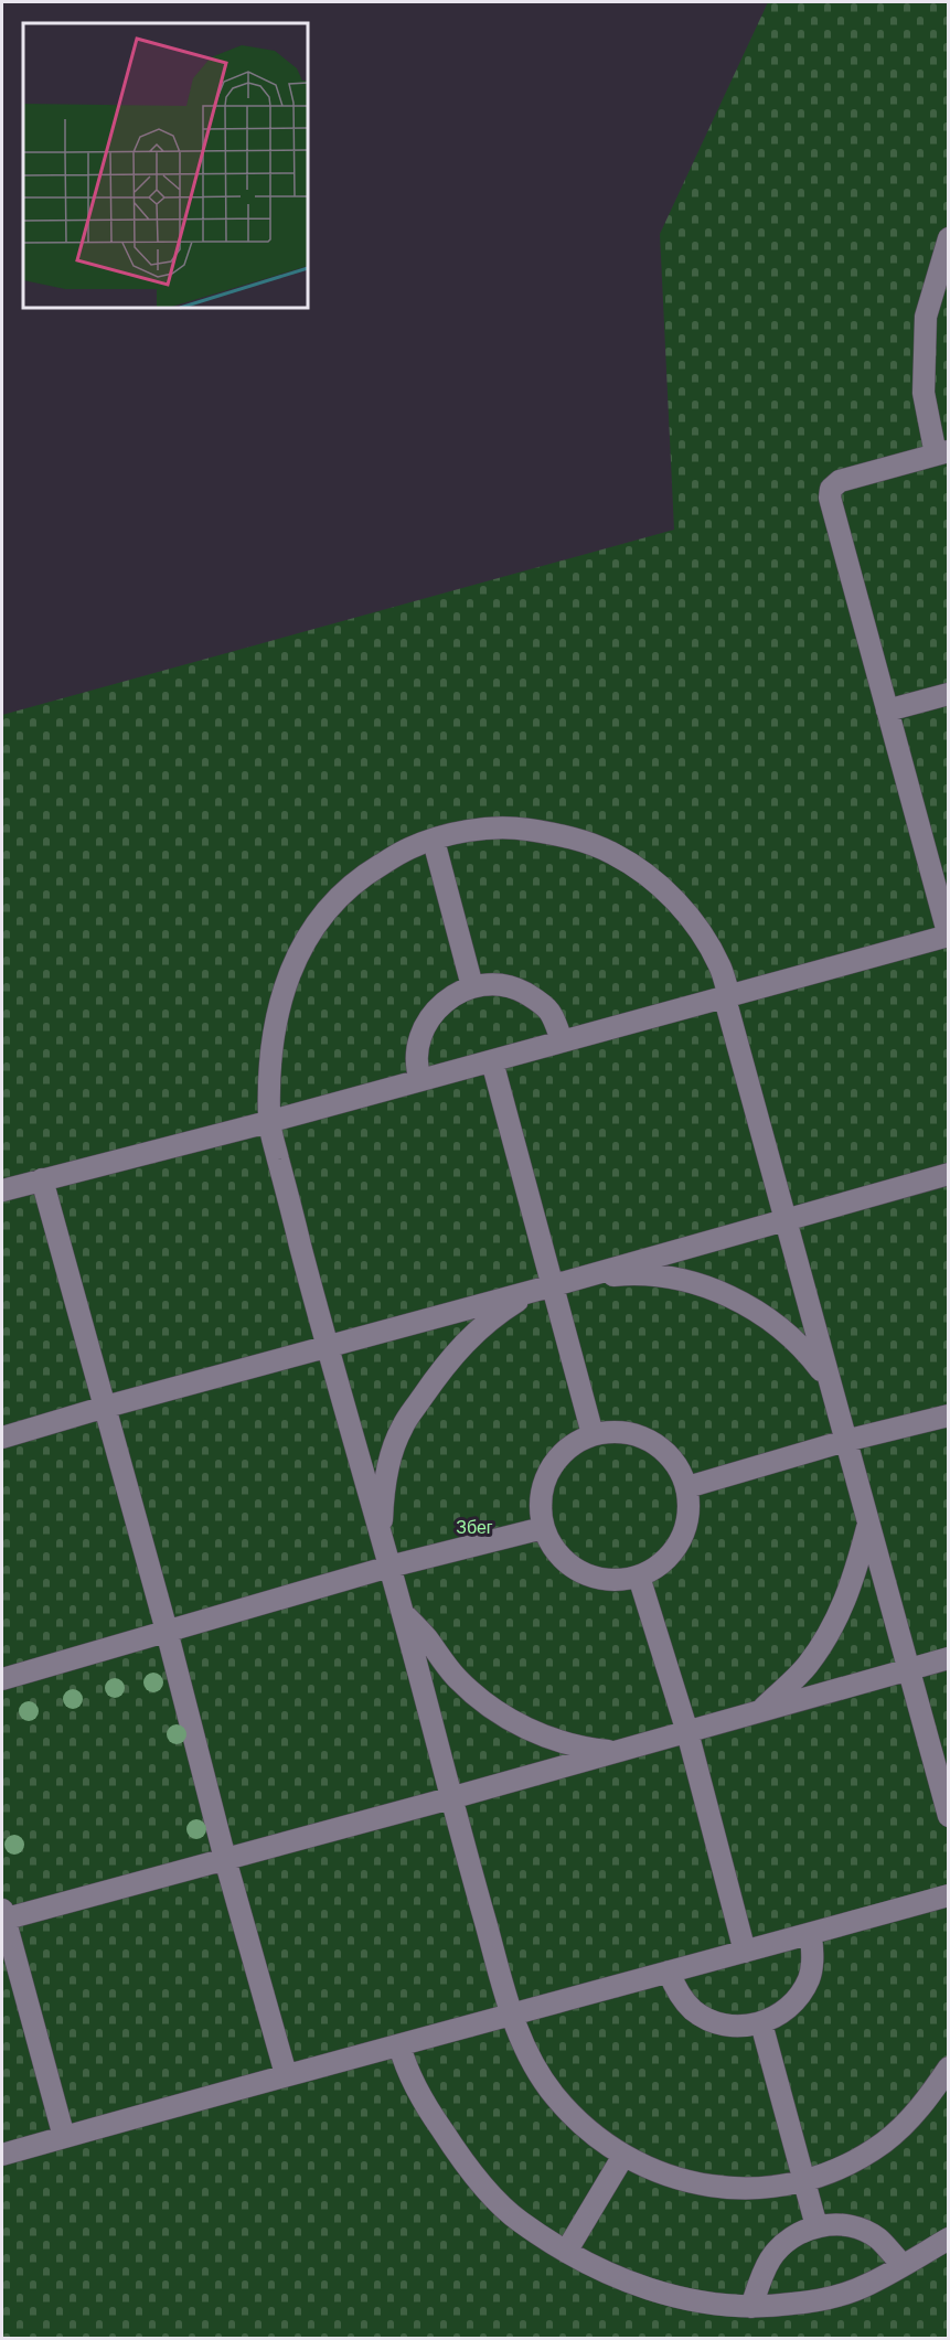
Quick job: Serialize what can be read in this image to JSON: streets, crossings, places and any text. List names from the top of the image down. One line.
{"parks":["Збег"]}
